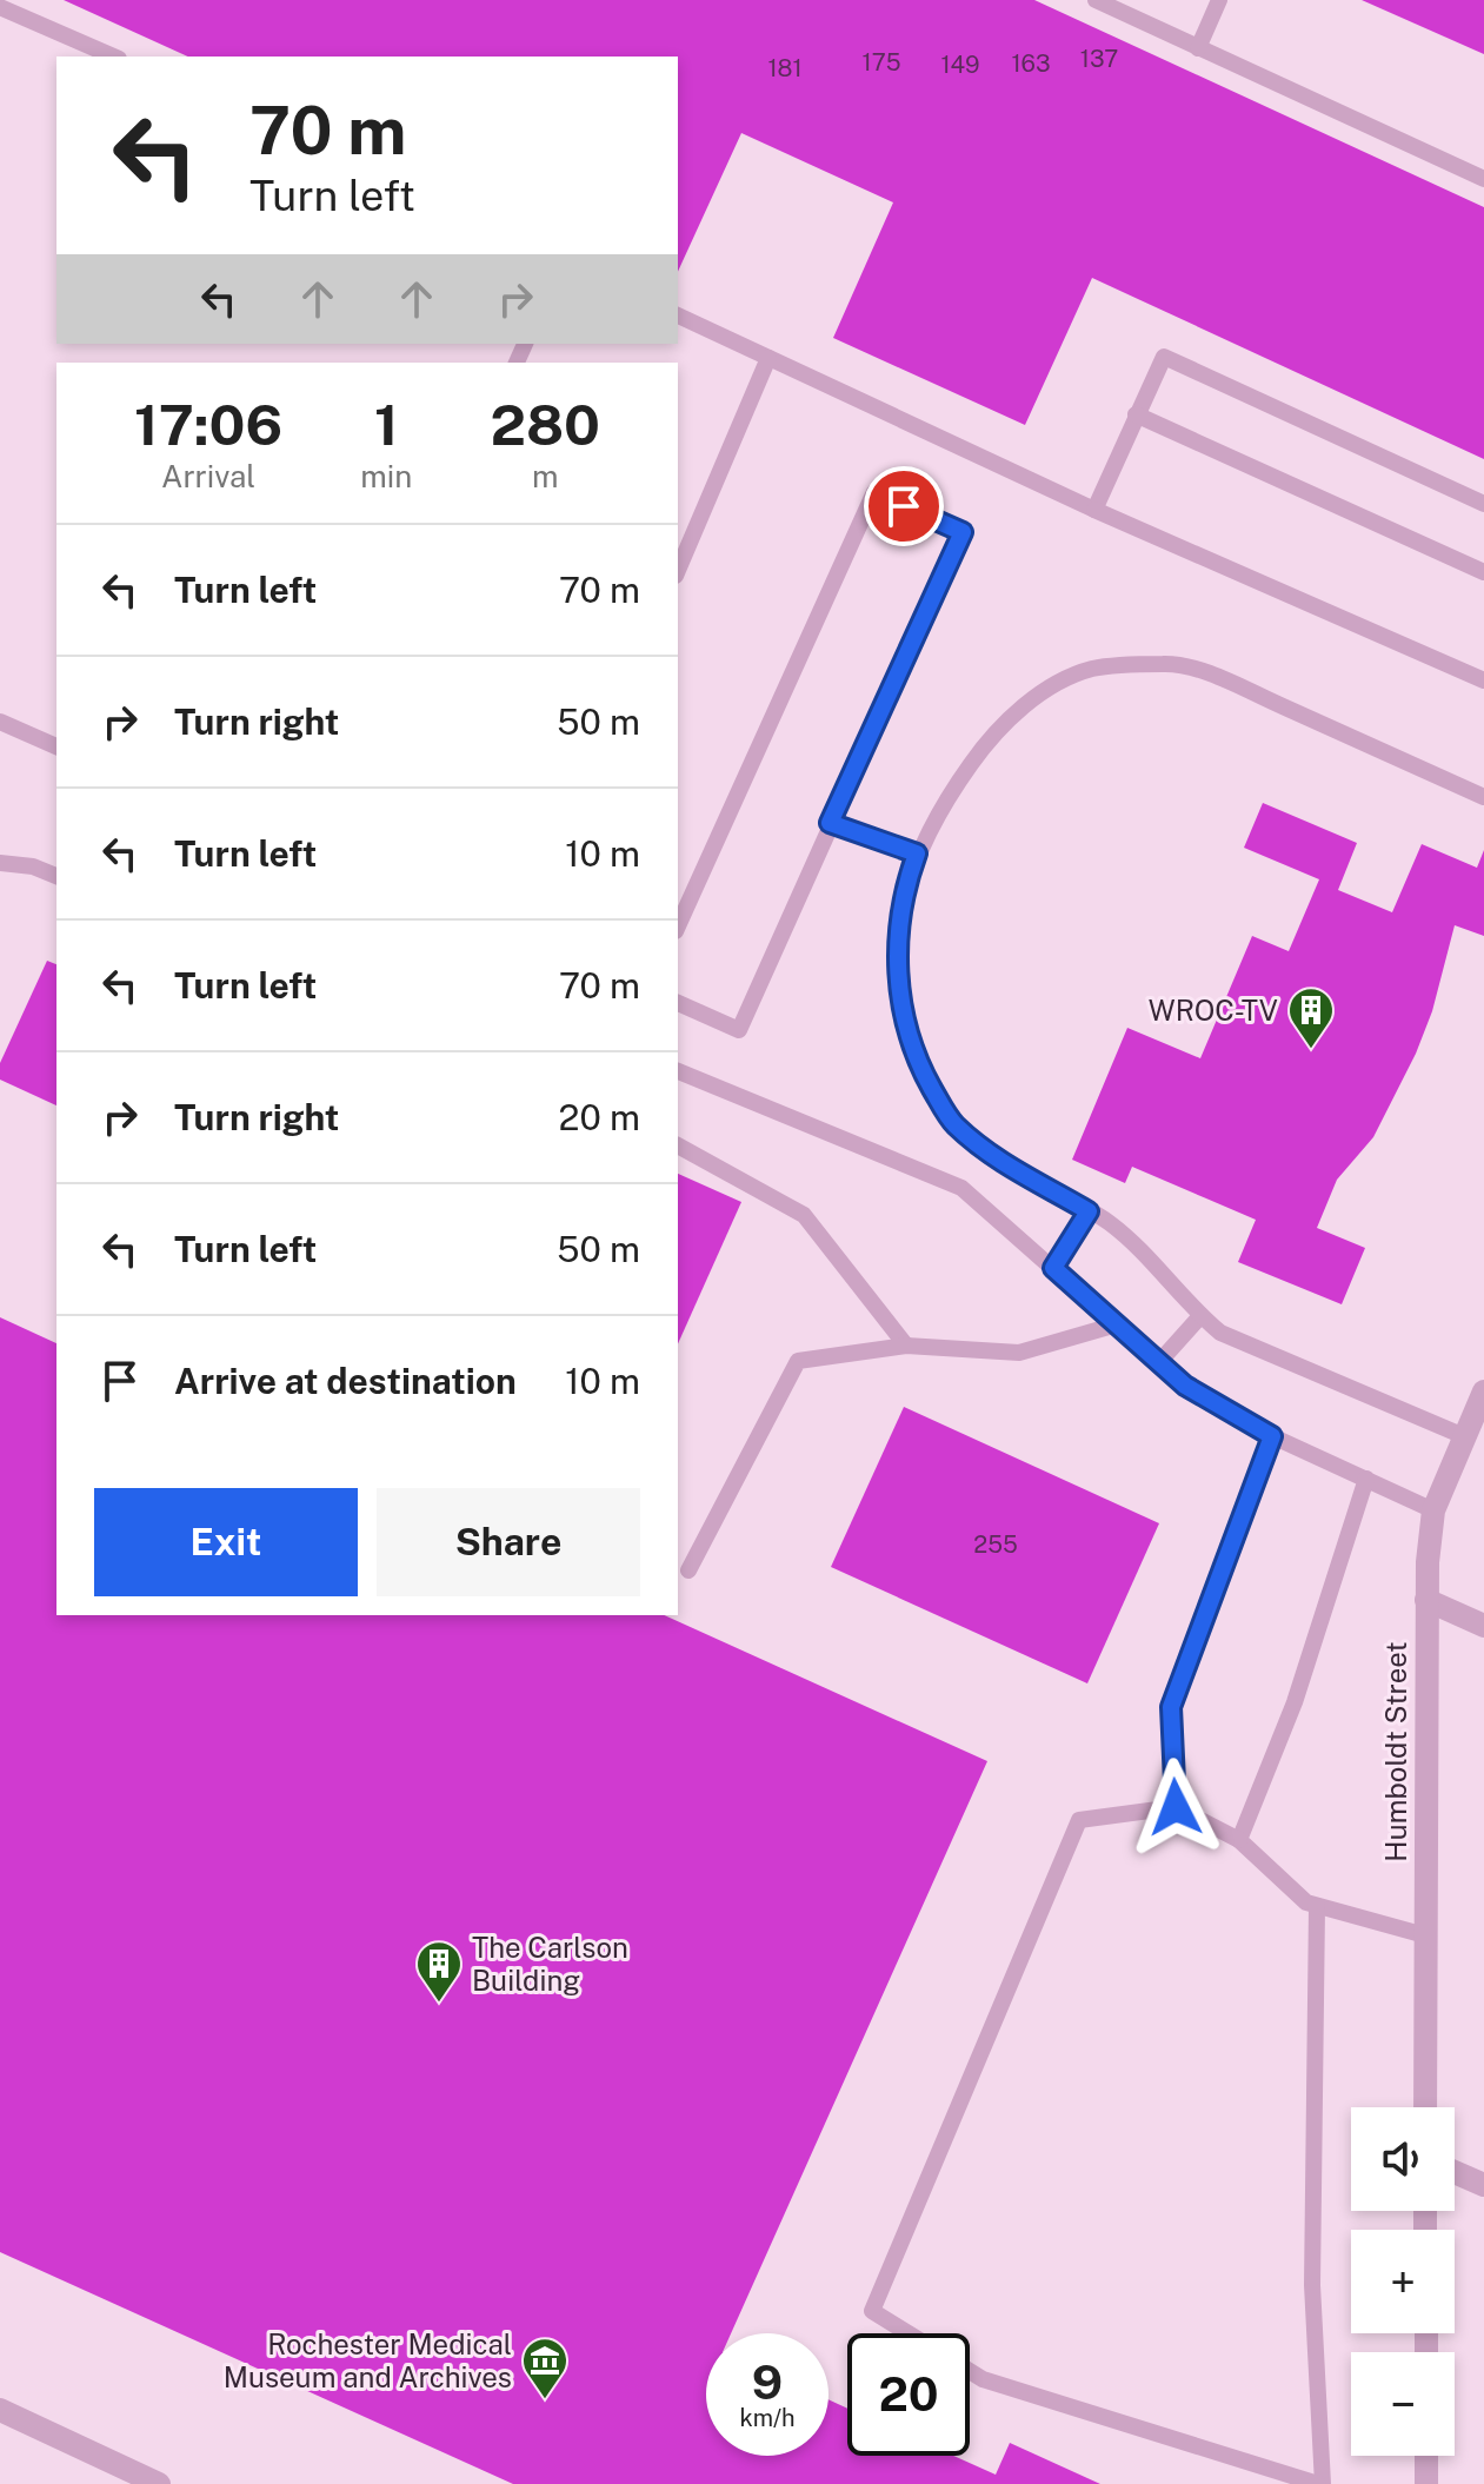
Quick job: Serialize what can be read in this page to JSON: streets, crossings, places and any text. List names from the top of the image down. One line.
{"streets":{"street":["Humboldt Street"]},"places":{"building":["WROC-TV","The Carlson Building"],"museum":["Rochester Medical Museum and Archives"]},"house_numbers":["137","175","163","149","181","255"],"page":{"turn":["70 m","Turn left"],"eta":["17:06","Arrival","1","min","280","m"],"list":[{"name":"Turn left","value":"70 m"},{"name":"Turn right","value":"50 m"},{"name":"Turn left","value":"10 m"},{"name":"Turn left","value":"70 m"},{"name":"Turn right","value":"20 m"},{"name":"Turn left","value":"50 m"},{"name":"Arrive at destination","value":"10 m"}],"buttons":["Exit","Share"],"map_buttons":["+","−"],"speed":"9 km/h","limit":"20"}}
